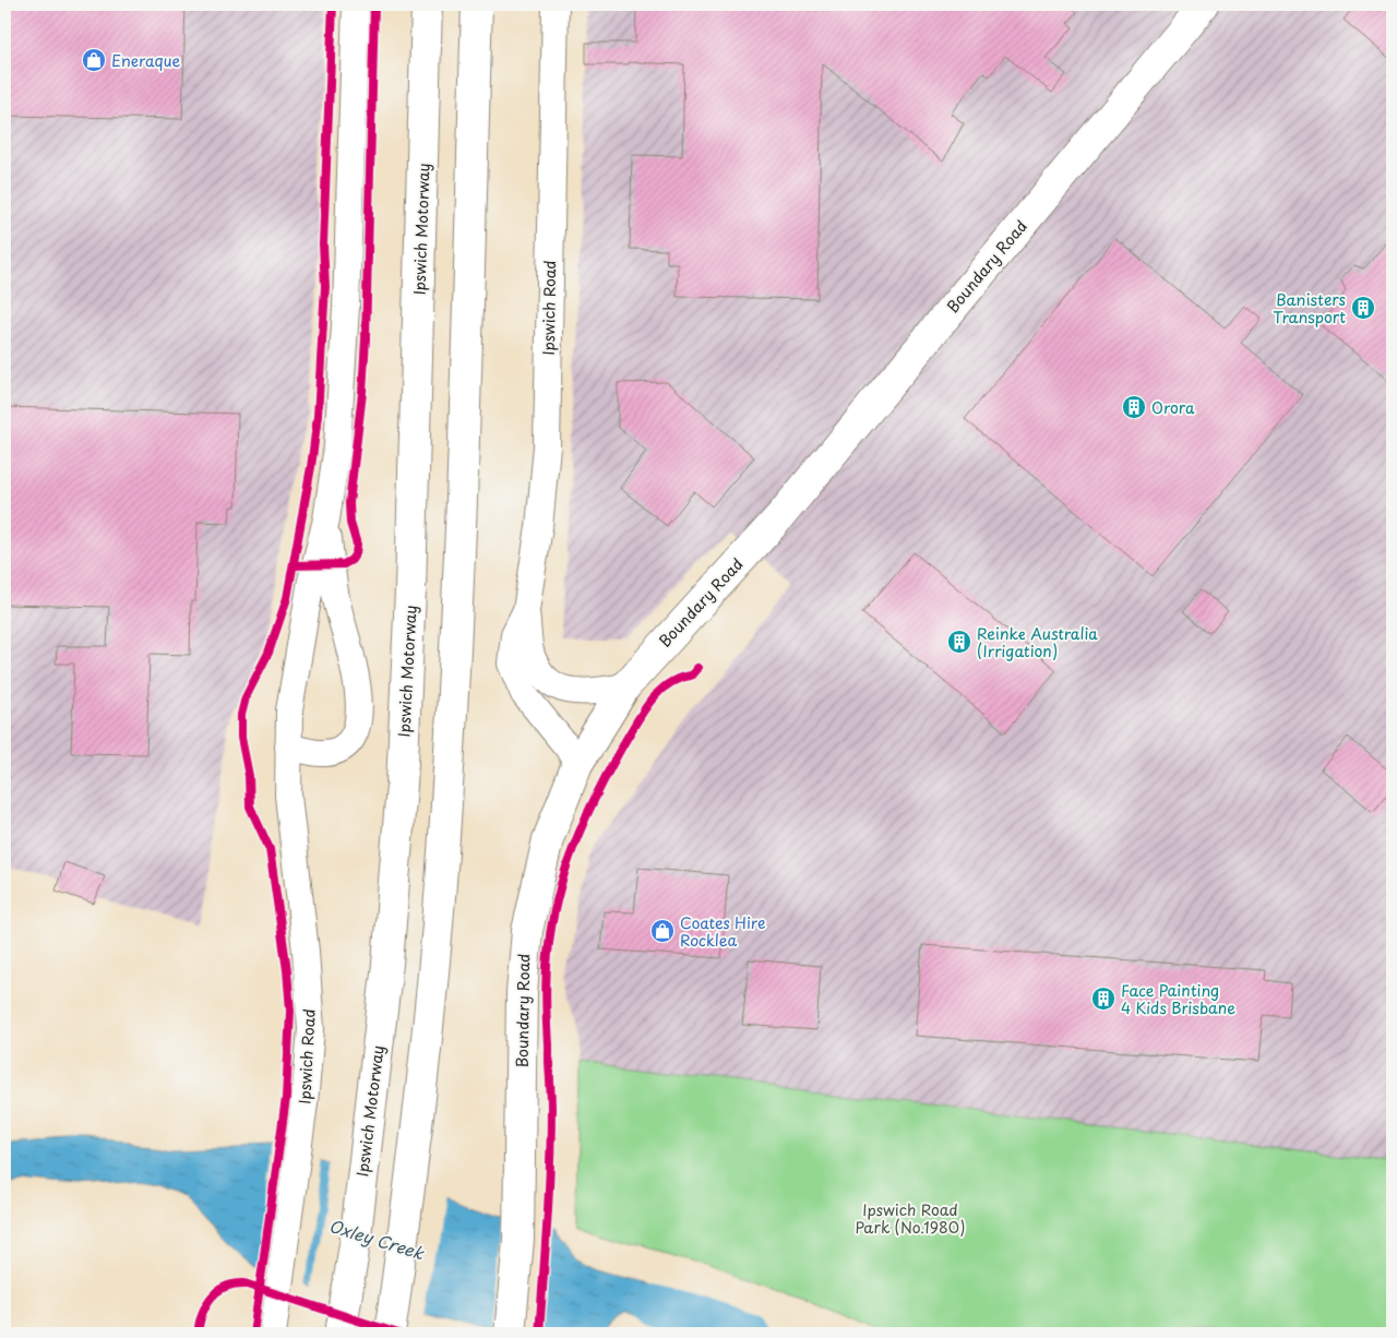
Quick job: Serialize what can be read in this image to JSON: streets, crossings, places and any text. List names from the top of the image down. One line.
{"streets":{"main road":["Ipswich Motorway","Boundary Road"],"street":["Ipswich Road"]},"crossings":[["Boundary Road","Ipswich Road"]],"water":["Oxley Creek"],"parks":["Ipswich Road Park (No.1980)"],"places":{"shop":["Eneraque","Coates Hire Rocklea"],"building":["Banisters Transport","Orora","Reinke Australia (Irrigation)","Face Painting 4 Kids Brisbane"]}}
